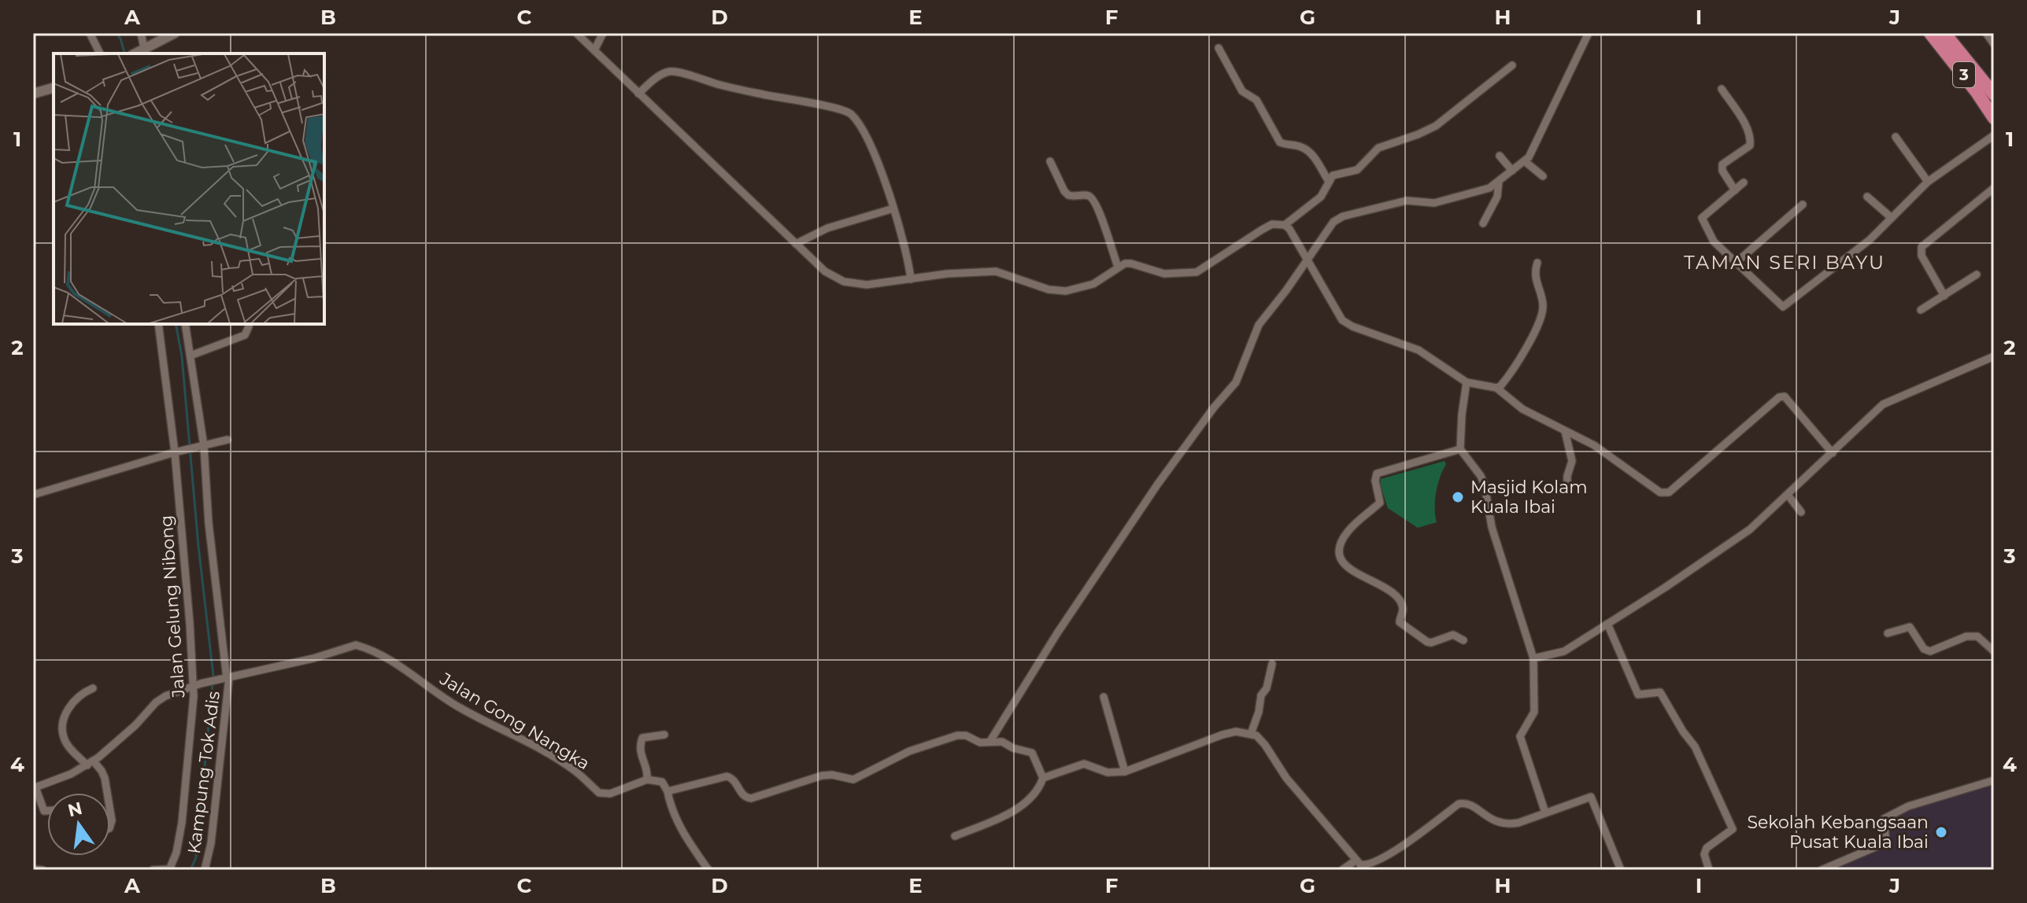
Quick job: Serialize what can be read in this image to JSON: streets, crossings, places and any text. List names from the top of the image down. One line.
{"streets":{"highway":["3"],"street":["Jalan Gelung Nibong","Jalan Gong Nangka","Kampung Tok Adis"]},"crossings":[["Jalan Gong Nangka","Kampung Tok Adis"]],"districts":["TAMAN SERI BAYU"],"places":["Masjid Kolam Kuala Ibai","Sekolah Kebangsaan Pusat Kuala Ibai"],"north":"top","grid":{"columns":["A","B","C","D","E","F","G","H","I","J"],"rows":["1","2","3","4"]}}
